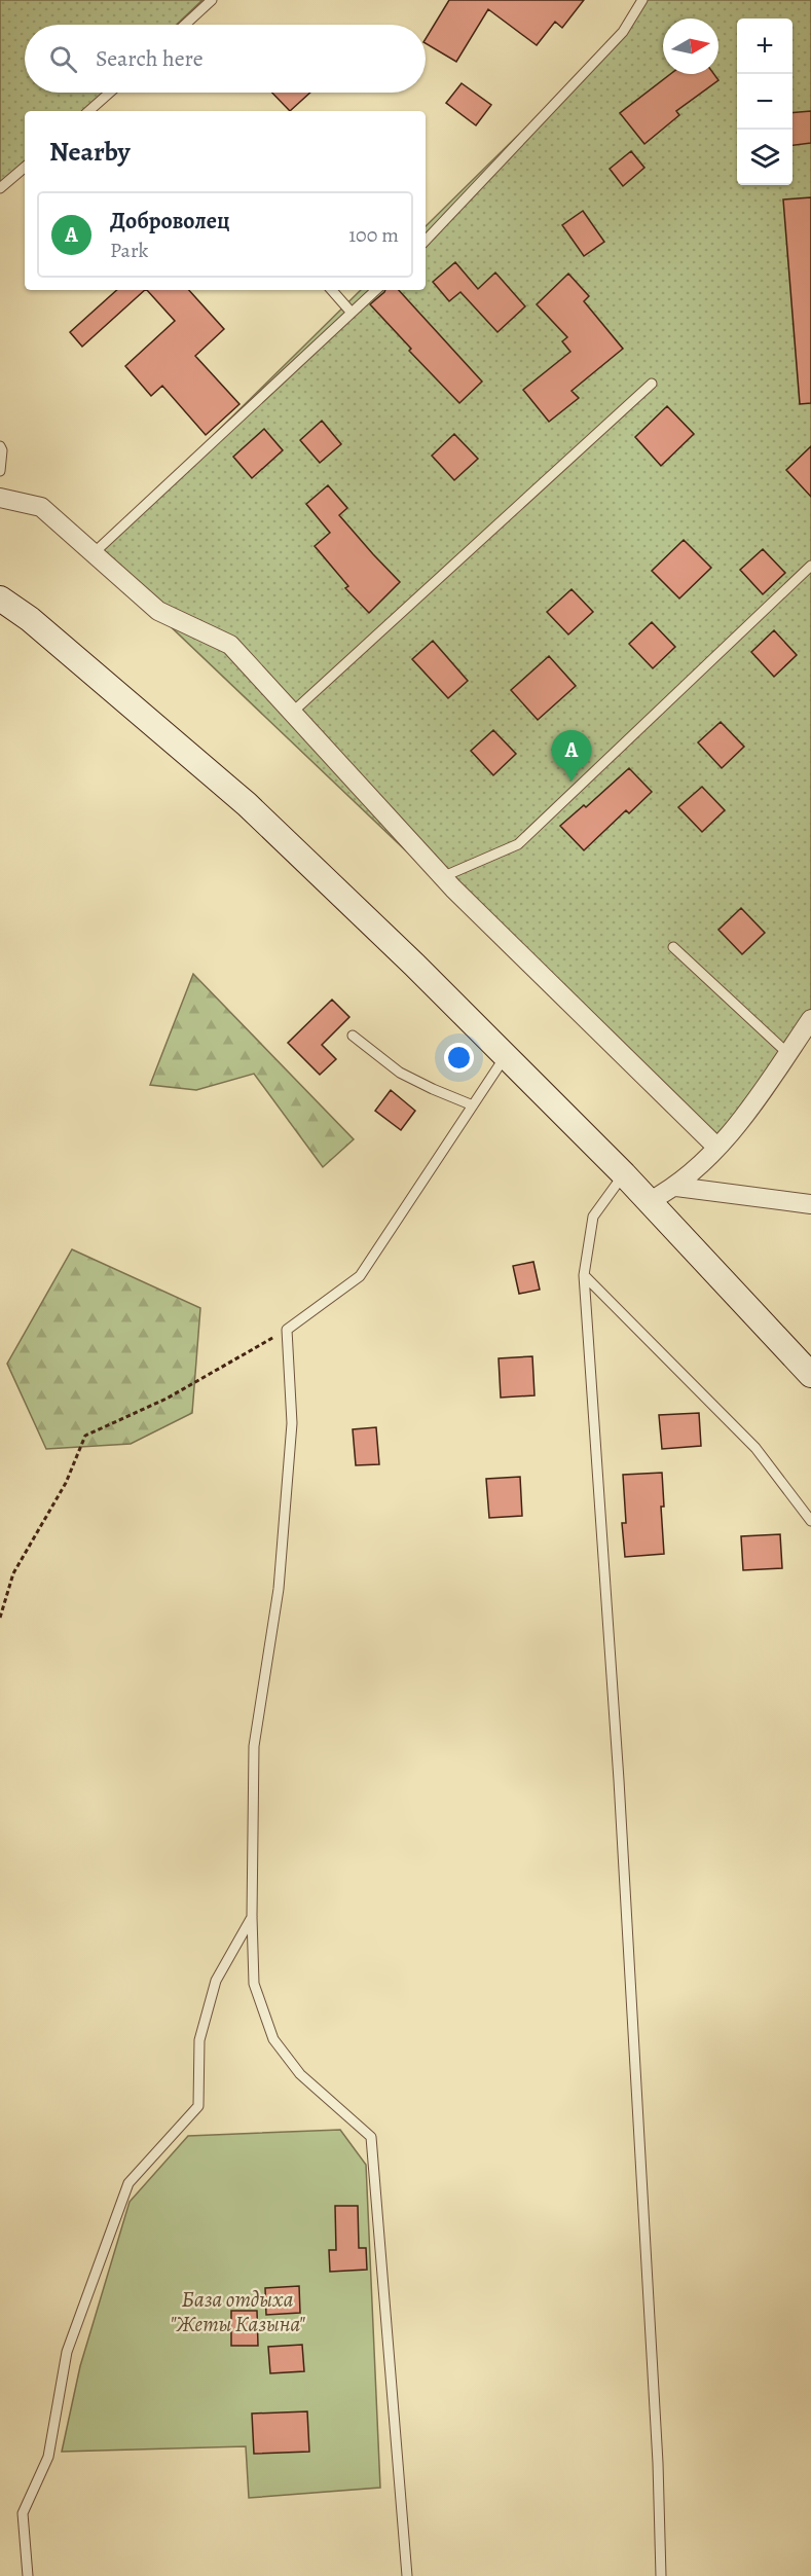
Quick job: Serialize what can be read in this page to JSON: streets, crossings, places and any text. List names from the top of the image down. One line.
{"parks":["База отдыха \"Жеты Казына\""],"north":"right","page":{"map_buttons":["+","−"],"search":"Search here","heading":"Nearby","list":[{"mark":"A","name":"Доброволец","note":"Park","value":"100 m"}],"pins":"A"}}
